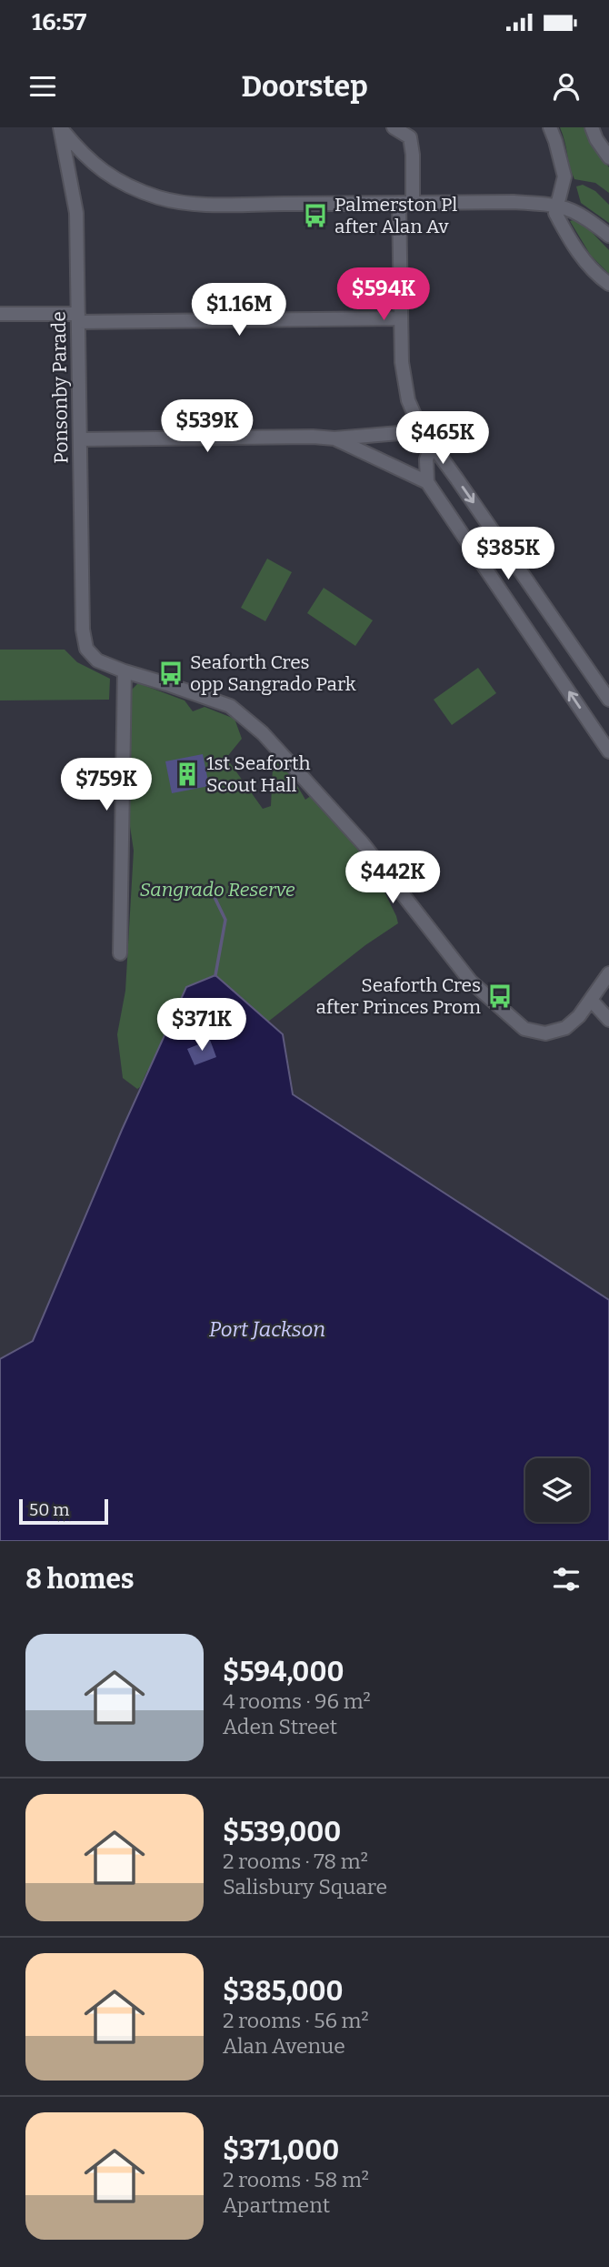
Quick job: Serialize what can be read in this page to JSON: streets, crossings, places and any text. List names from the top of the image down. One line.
{"streets":{"street":["Ponsonby Parade"]},"water":["Port Jackson"],"parks":["Sangrado Reserve"],"places":{"bus stop":["Palmerston Pl after Alan Av","Seaforth Cres opp Sangrado Park","Seaforth Cres after Princes Prom"],"building":["1st Seaforth Scout Hall"]},"scale_bar":"50 m","page":{"status":"16:57","header":"Doorstep","price":["$594K","$1.16M","$539K","$465K","$385K","$759K","$442K","$371K"],"scale":"50 m","heading":"8 homes","list":[{"name":"$594,000","note":"4 rooms · 96 m² · Aden Street"},{"name":"$539,000","note":"2 rooms · 78 m² · Salisbury Square"},{"name":"$385,000","note":"2 rooms · 56 m² · Alan Avenue"},{"name":"$371,000","note":"2 rooms · 58 m² · Apartment"}]}}
